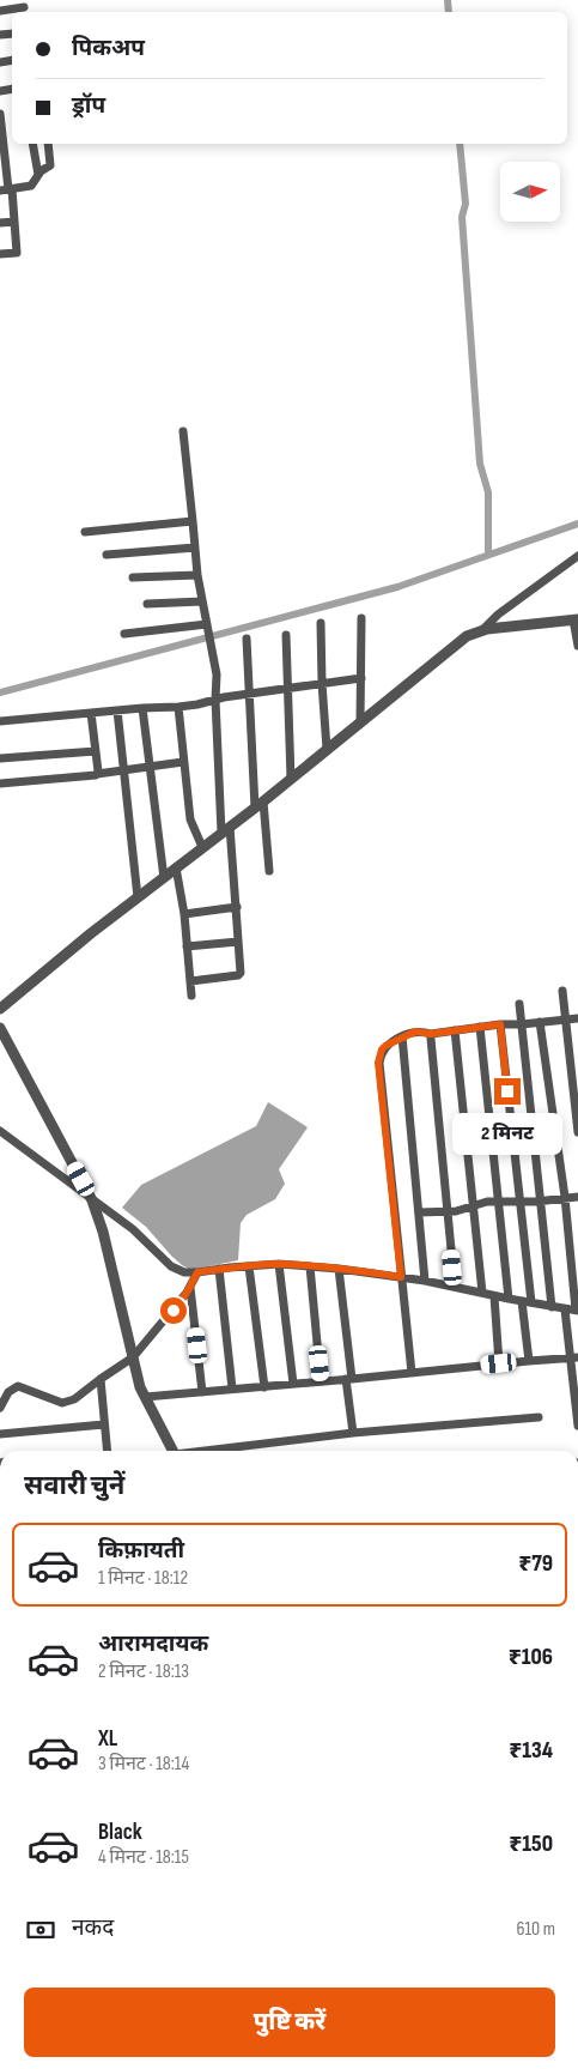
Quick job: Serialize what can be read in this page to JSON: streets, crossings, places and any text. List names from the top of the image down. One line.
{"north":"right","page":{"banner":["पिकअप","ड्रॉप"],"bubble":"2 मिनट","heading":"सवारी चुनें","list":[{"name":"किफ़ायती","note":"1 मिनट · 18:12","value":"₹79"},{"name":"आरामदायक","note":"2 मिनट · 18:13","value":"₹106"},{"name":"XL","note":"3 मिनट · 18:14","value":"₹134"},{"name":"Black","note":"4 मिनट · 18:15","value":"₹150"}],"pay":["नकद","610 m"],"buttons":"पुष्टि करें"}}
